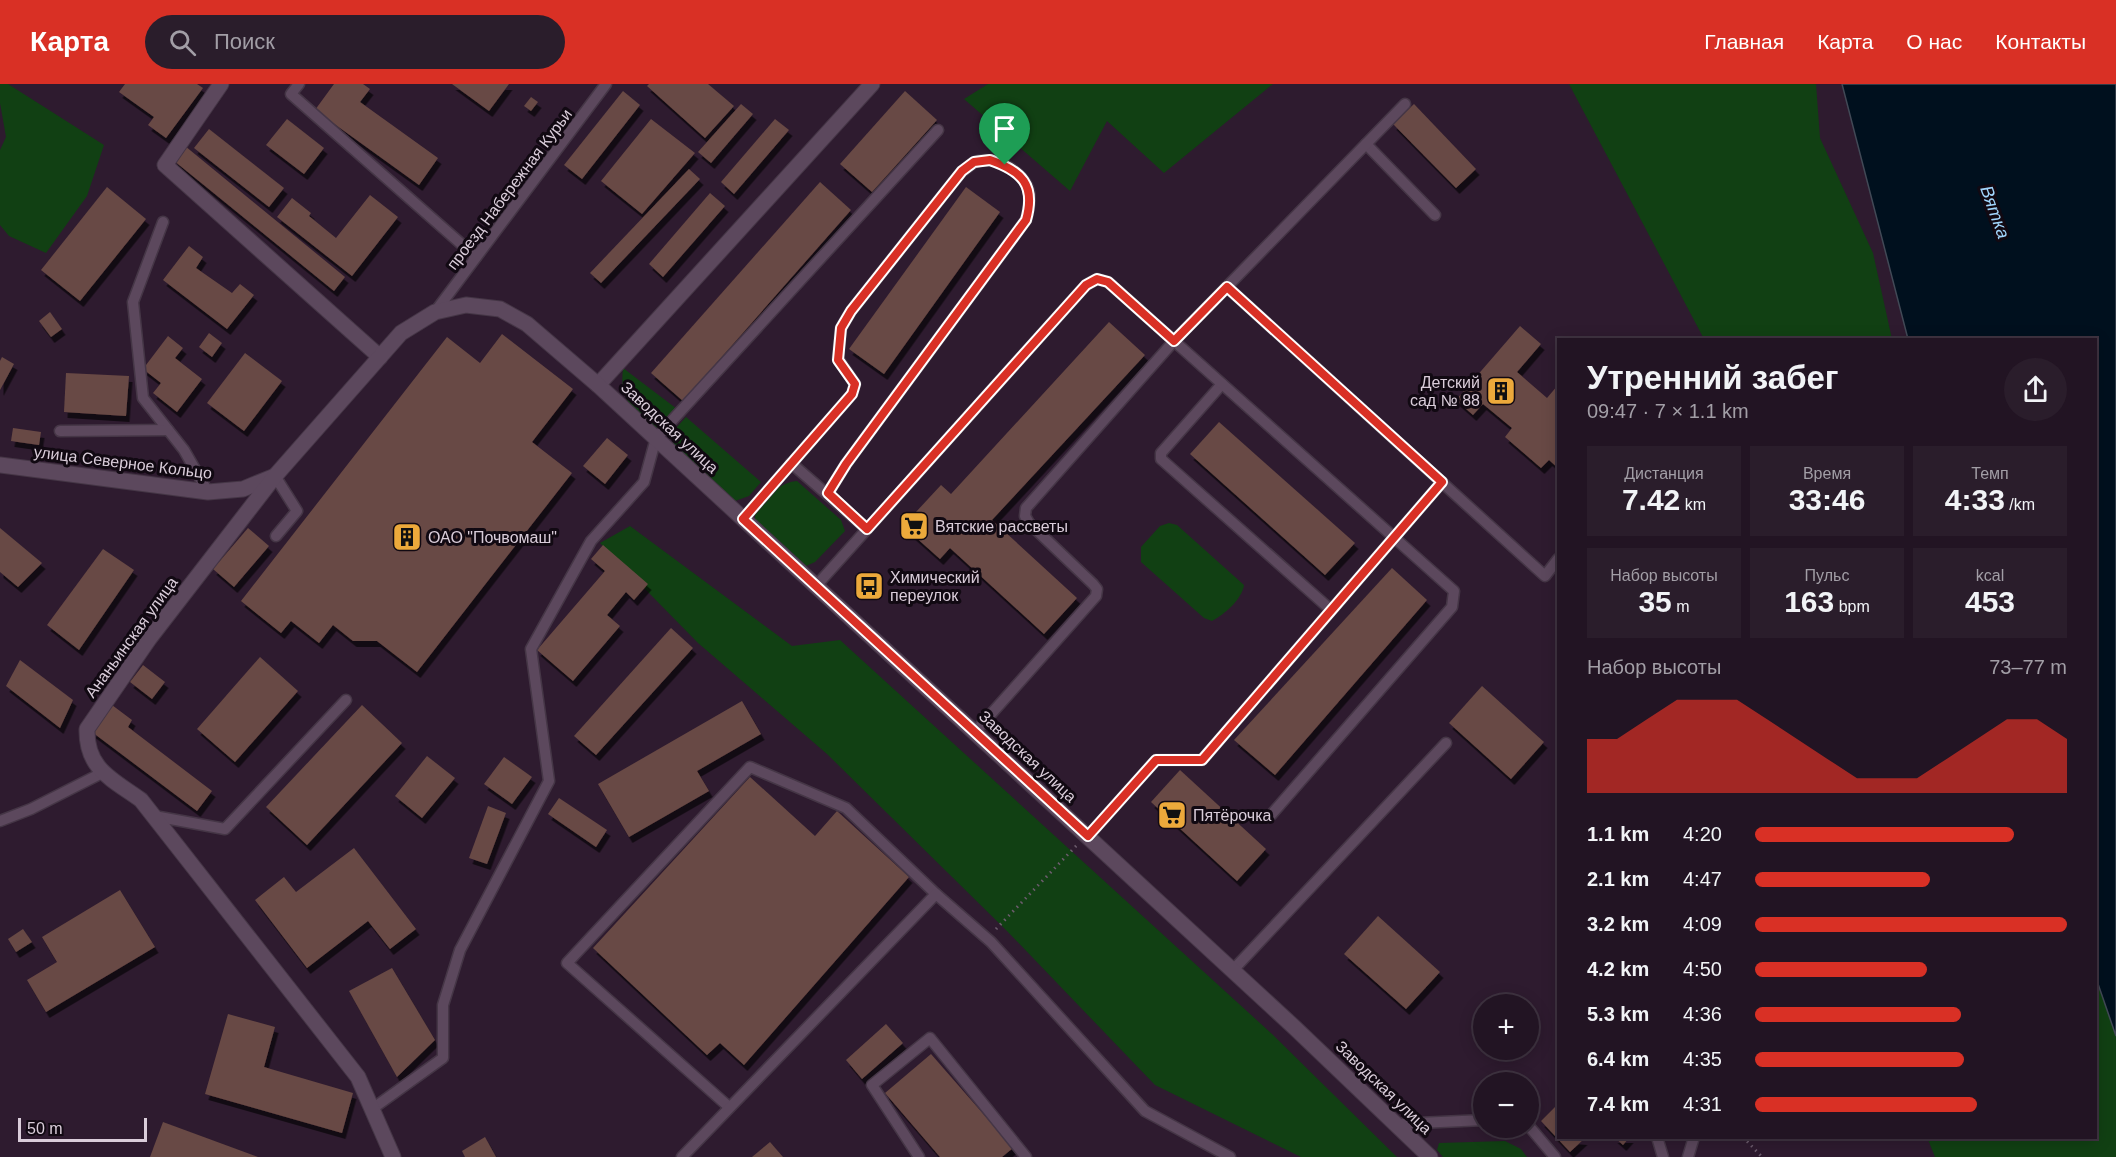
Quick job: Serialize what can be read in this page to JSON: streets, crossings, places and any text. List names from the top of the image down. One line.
{"streets":{"street":["Заводская улица","улица Северное Кольцо","Ананьинская улица"],"lane":["проезд Набережная Курьи"]},"crossings":[["проезд Набережная Курьи","Ананьинская улица"],["Заводская улица","Ананьинская улица"],["улица Северное Кольцо","Ананьинская улица"]],"water":["Вятка"],"places":{"building":["Детский сад № 88","ОАО \"Почвомаш\""],"supermarket":["Вятские рассветы","Пятёрочка"],"bus stop":["Химический переулок"]},"scale_bar":"50 m","page":{"header":"Карта","search":"Поиск","nav":["Главная","Карта","О нас","Контакты"],"heading":["Утренний забег","09:47 · 7 × 1.1 km"],"stats":[["Дистанция","7.42 km"],["Время","33:46"],["Темп","4:33 /km"],["Набор высоты","35 m"],["Пульс","163 bpm"],["kcal","453"]],"chart":["Набор высоты","73–77 m"],"list":[{"name":"1.1 km","note":"4:20"},{"name":"2.1 km","note":"4:47"},{"name":"3.2 km","note":"4:09"},{"name":"4.2 km","note":"4:50"},{"name":"5.3 km","note":"4:36"},{"name":"6.4 km","note":"4:35"},{"name":"7.4 km","note":"4:31"}],"map_buttons":["+","−"],"scale":"50 m"}}
